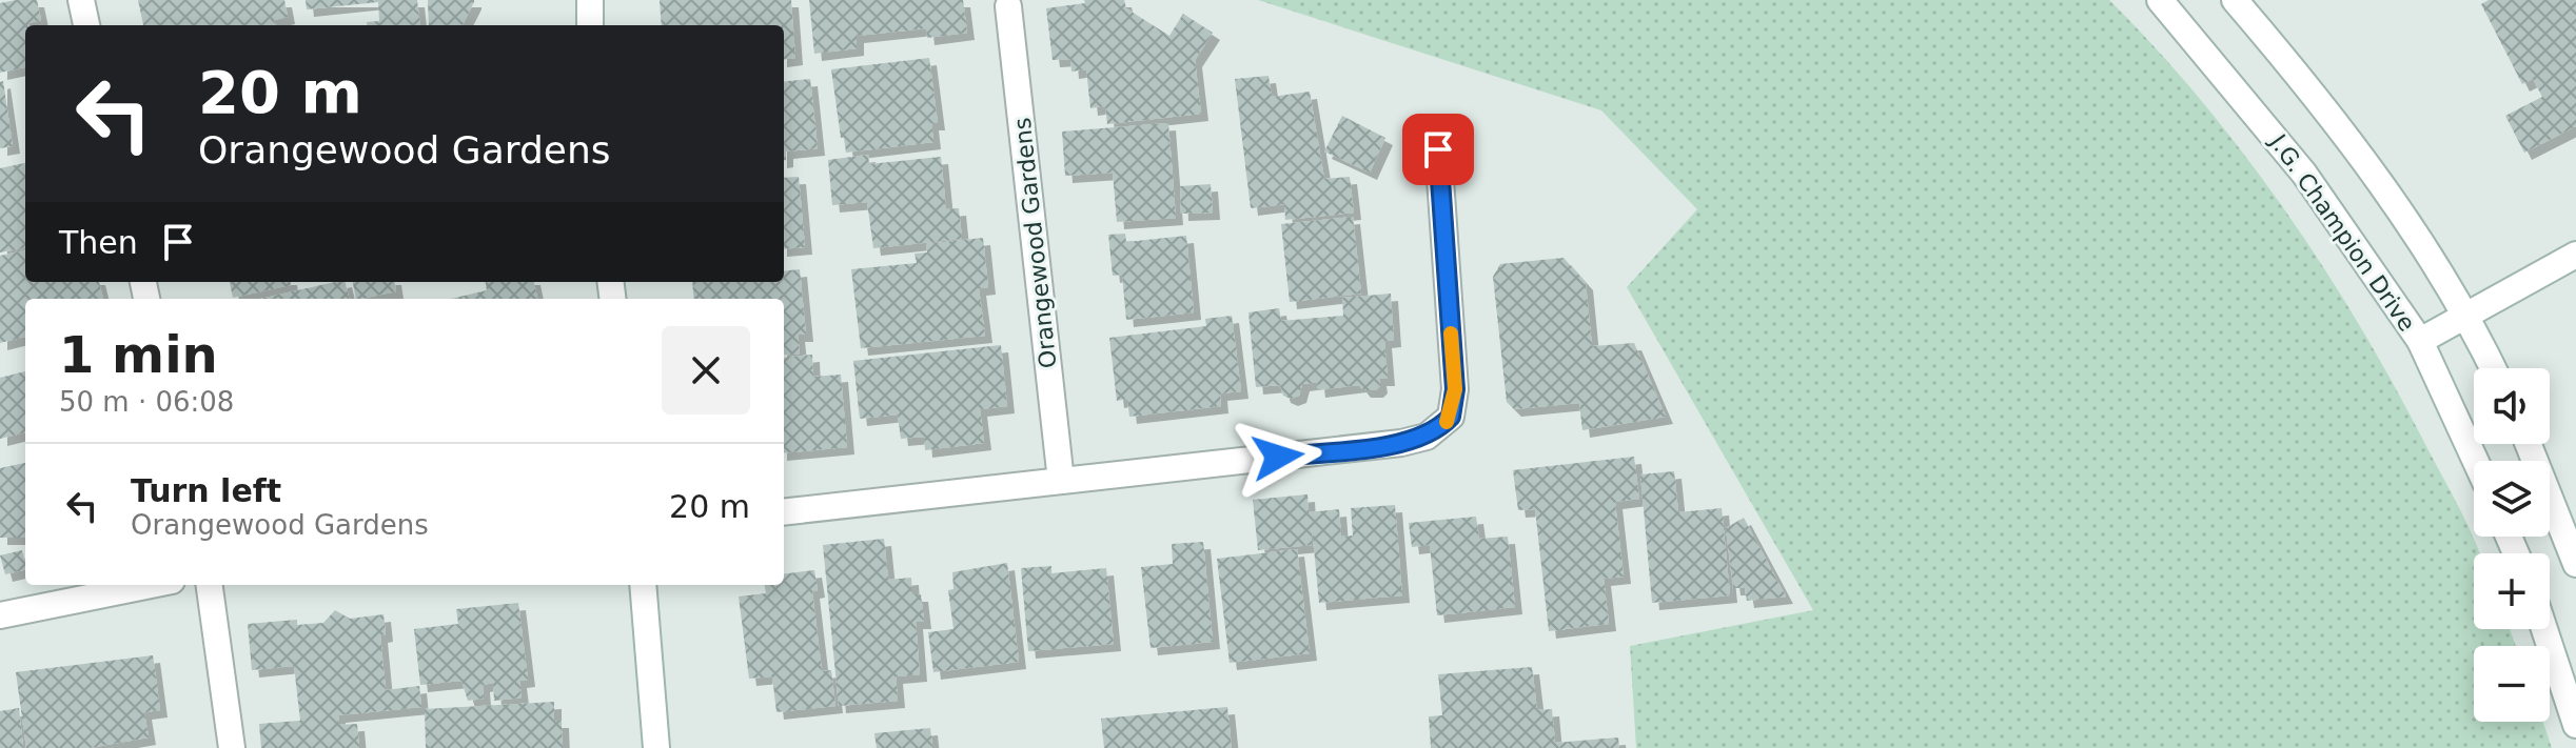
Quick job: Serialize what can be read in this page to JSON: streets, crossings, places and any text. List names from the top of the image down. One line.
{"streets":{"street":["J.G. Champion Drive","Orangewood Gardens"]},"page":{"turn":["20 m","Orangewood Gardens"],"then":"Then","heading":["1 min","50 m · 06:08"],"map_buttons":["+","−"],"list":[{"name":"Turn left","note":"Orangewood Gardens","value":"20 m"}]}}
